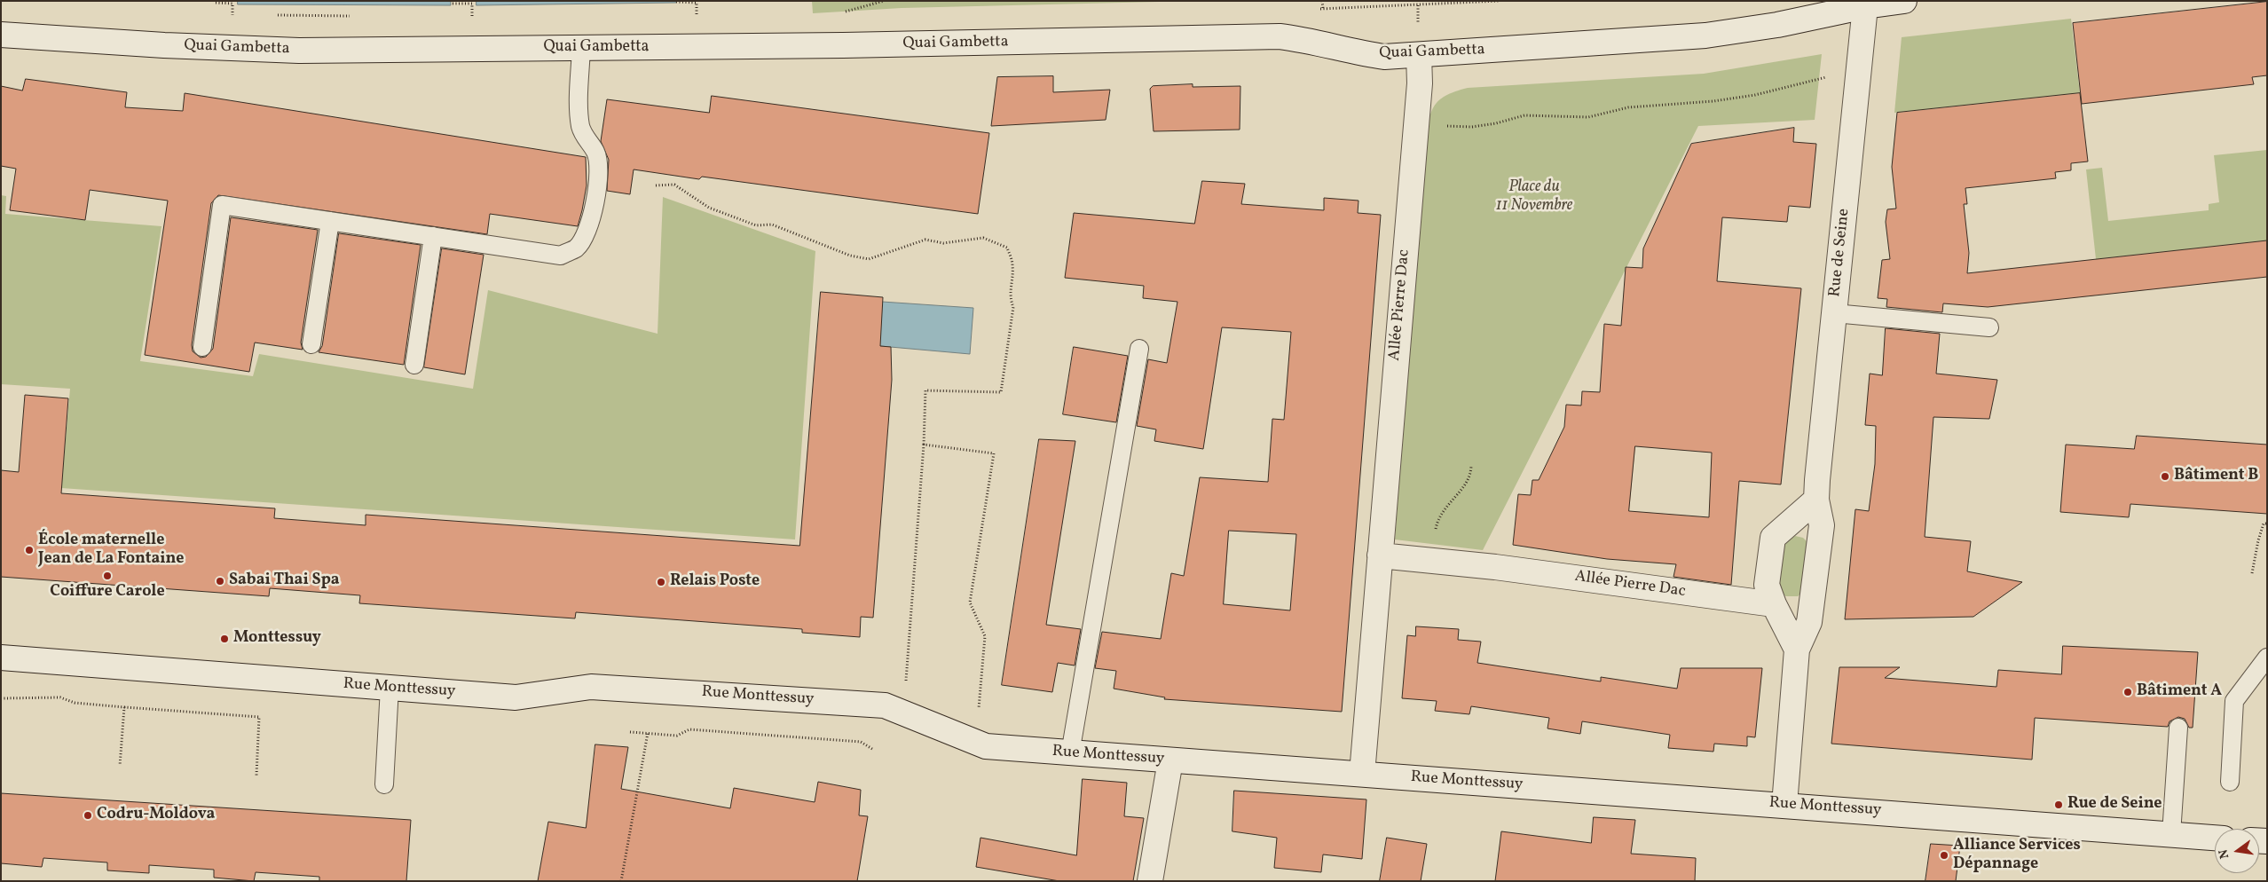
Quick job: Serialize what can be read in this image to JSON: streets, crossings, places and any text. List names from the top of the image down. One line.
{"streets":{"main road":["Quai Gambetta","Rue de Seine","Allée Pierre Dac","Rue Monttessuy"]},"crossings":[["Quai Gambetta","Rue de Seine"],["Quai Gambetta","Allée Pierre Dac"],["Rue de Seine","Rue Monttessuy"],["Allée Pierre Dac","Rue Monttessuy"]],"parks":["Place du 11 Novembre"],"places":["Bâtiment B","École maternelle Jean de La Fontaine","Coiffure Carole","Sabai Thai Spa","Relais Poste","Monttessuy","Bâtiment A","Rue de Seine","Codru-Moldova","Alliance Services Dépannage"],"north":"left"}
